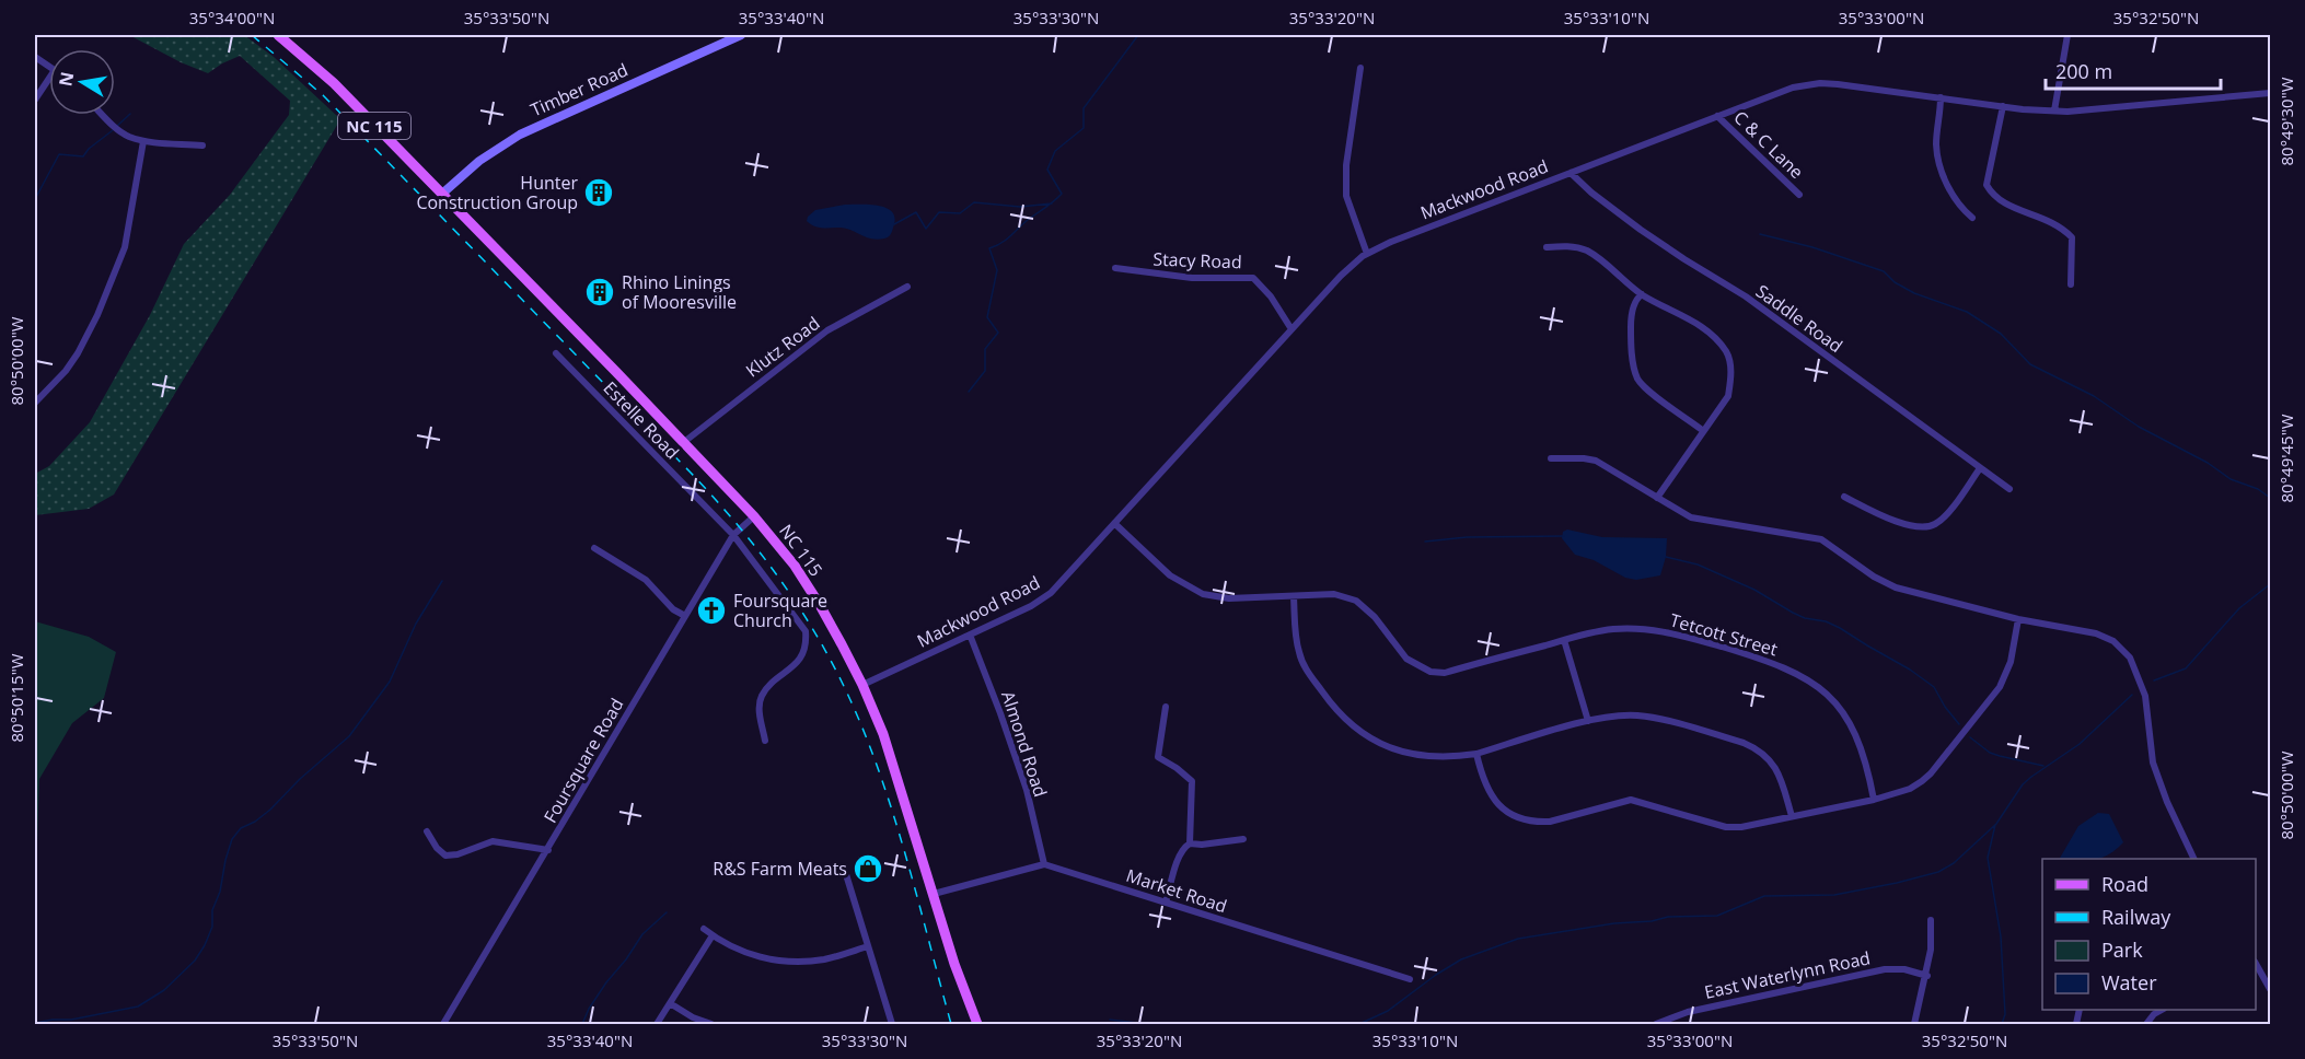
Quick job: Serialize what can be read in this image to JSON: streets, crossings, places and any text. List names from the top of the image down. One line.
{"streets":{"main road":["NC 115"],"street":["Timber Road","C & C Lane","Mackwood Road","Stacy Road","Saddle Road","Klutz Road","Estelle Road","Tetcott Street","Almond Road","Foursquare Road","Market Road","East Waterlynn Road"]},"crossings":[["Timber Road","NC 115"],["NC 115","Mackwood Road"],["NC 115","Klutz Road"],["NC 115","Foursquare Road"],["C & C Lane","Mackwood Road"],["Mackwood Road","Stacy Road"],["Mackwood Road","Saddle Road"],["Mackwood Road","Tetcott Street"],["Mackwood Road","Almond Road"],["Estelle Road","Foursquare Road"],["Almond Road","Market Road"]],"places":{"building":["Hunter Construction Group","Rhino Linings of Mooresville"],"church":["Foursquare Church"],"shop":["R&S Farm Meats"]},"legend":["Road","Railway","Park","Water"],"scale_bar":"200 m","north":"left","coordinates":["35°34'00\"N","35°33'50\"N","35°33'40\"N","35°33'30\"N","35°33'20\"N","35°33'10\"N","35°33'00\"N","35°32'50\"N","80°49'30\"W","80°50'00\"W","80°49'45\"W","80°50'15\"W"]}
